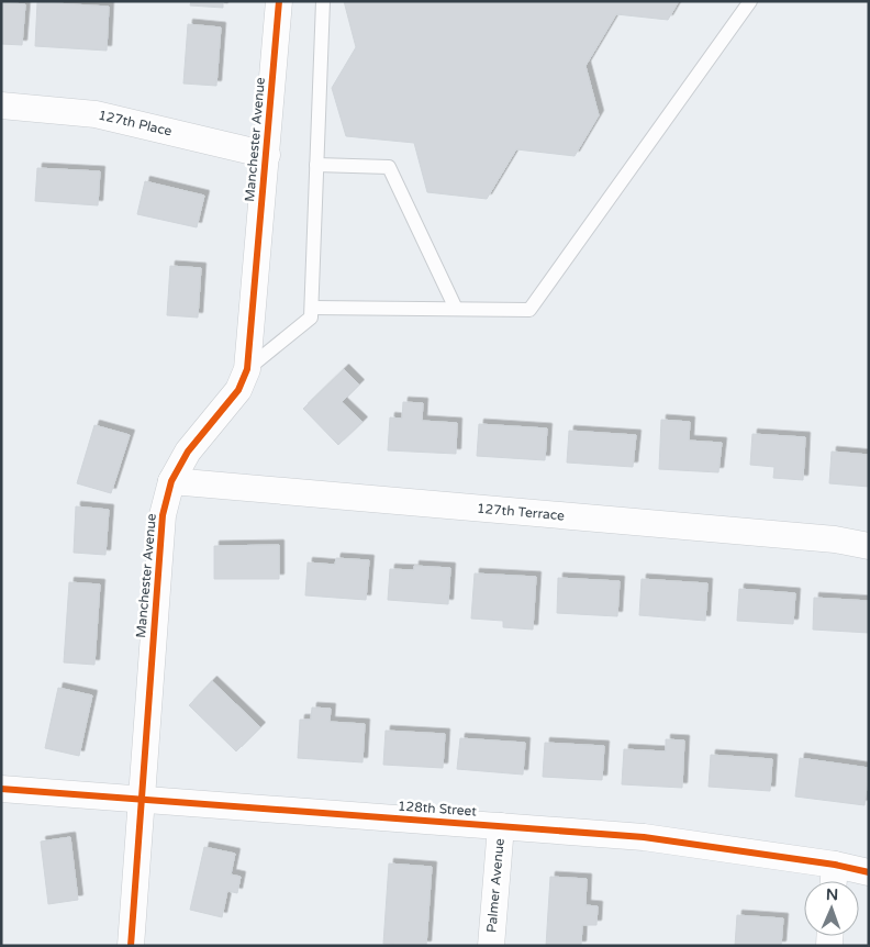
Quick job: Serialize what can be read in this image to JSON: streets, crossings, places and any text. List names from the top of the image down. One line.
{"streets":{"street":["127th Place","Manchester Avenue","127th Terrace","128th Street","Palmer Avenue"]},"crossings":[["127th Place","Manchester Avenue"],["Manchester Avenue","127th Terrace"],["Manchester Avenue","128th Street"],["128th Street","Palmer Avenue"]],"north":"top"}
